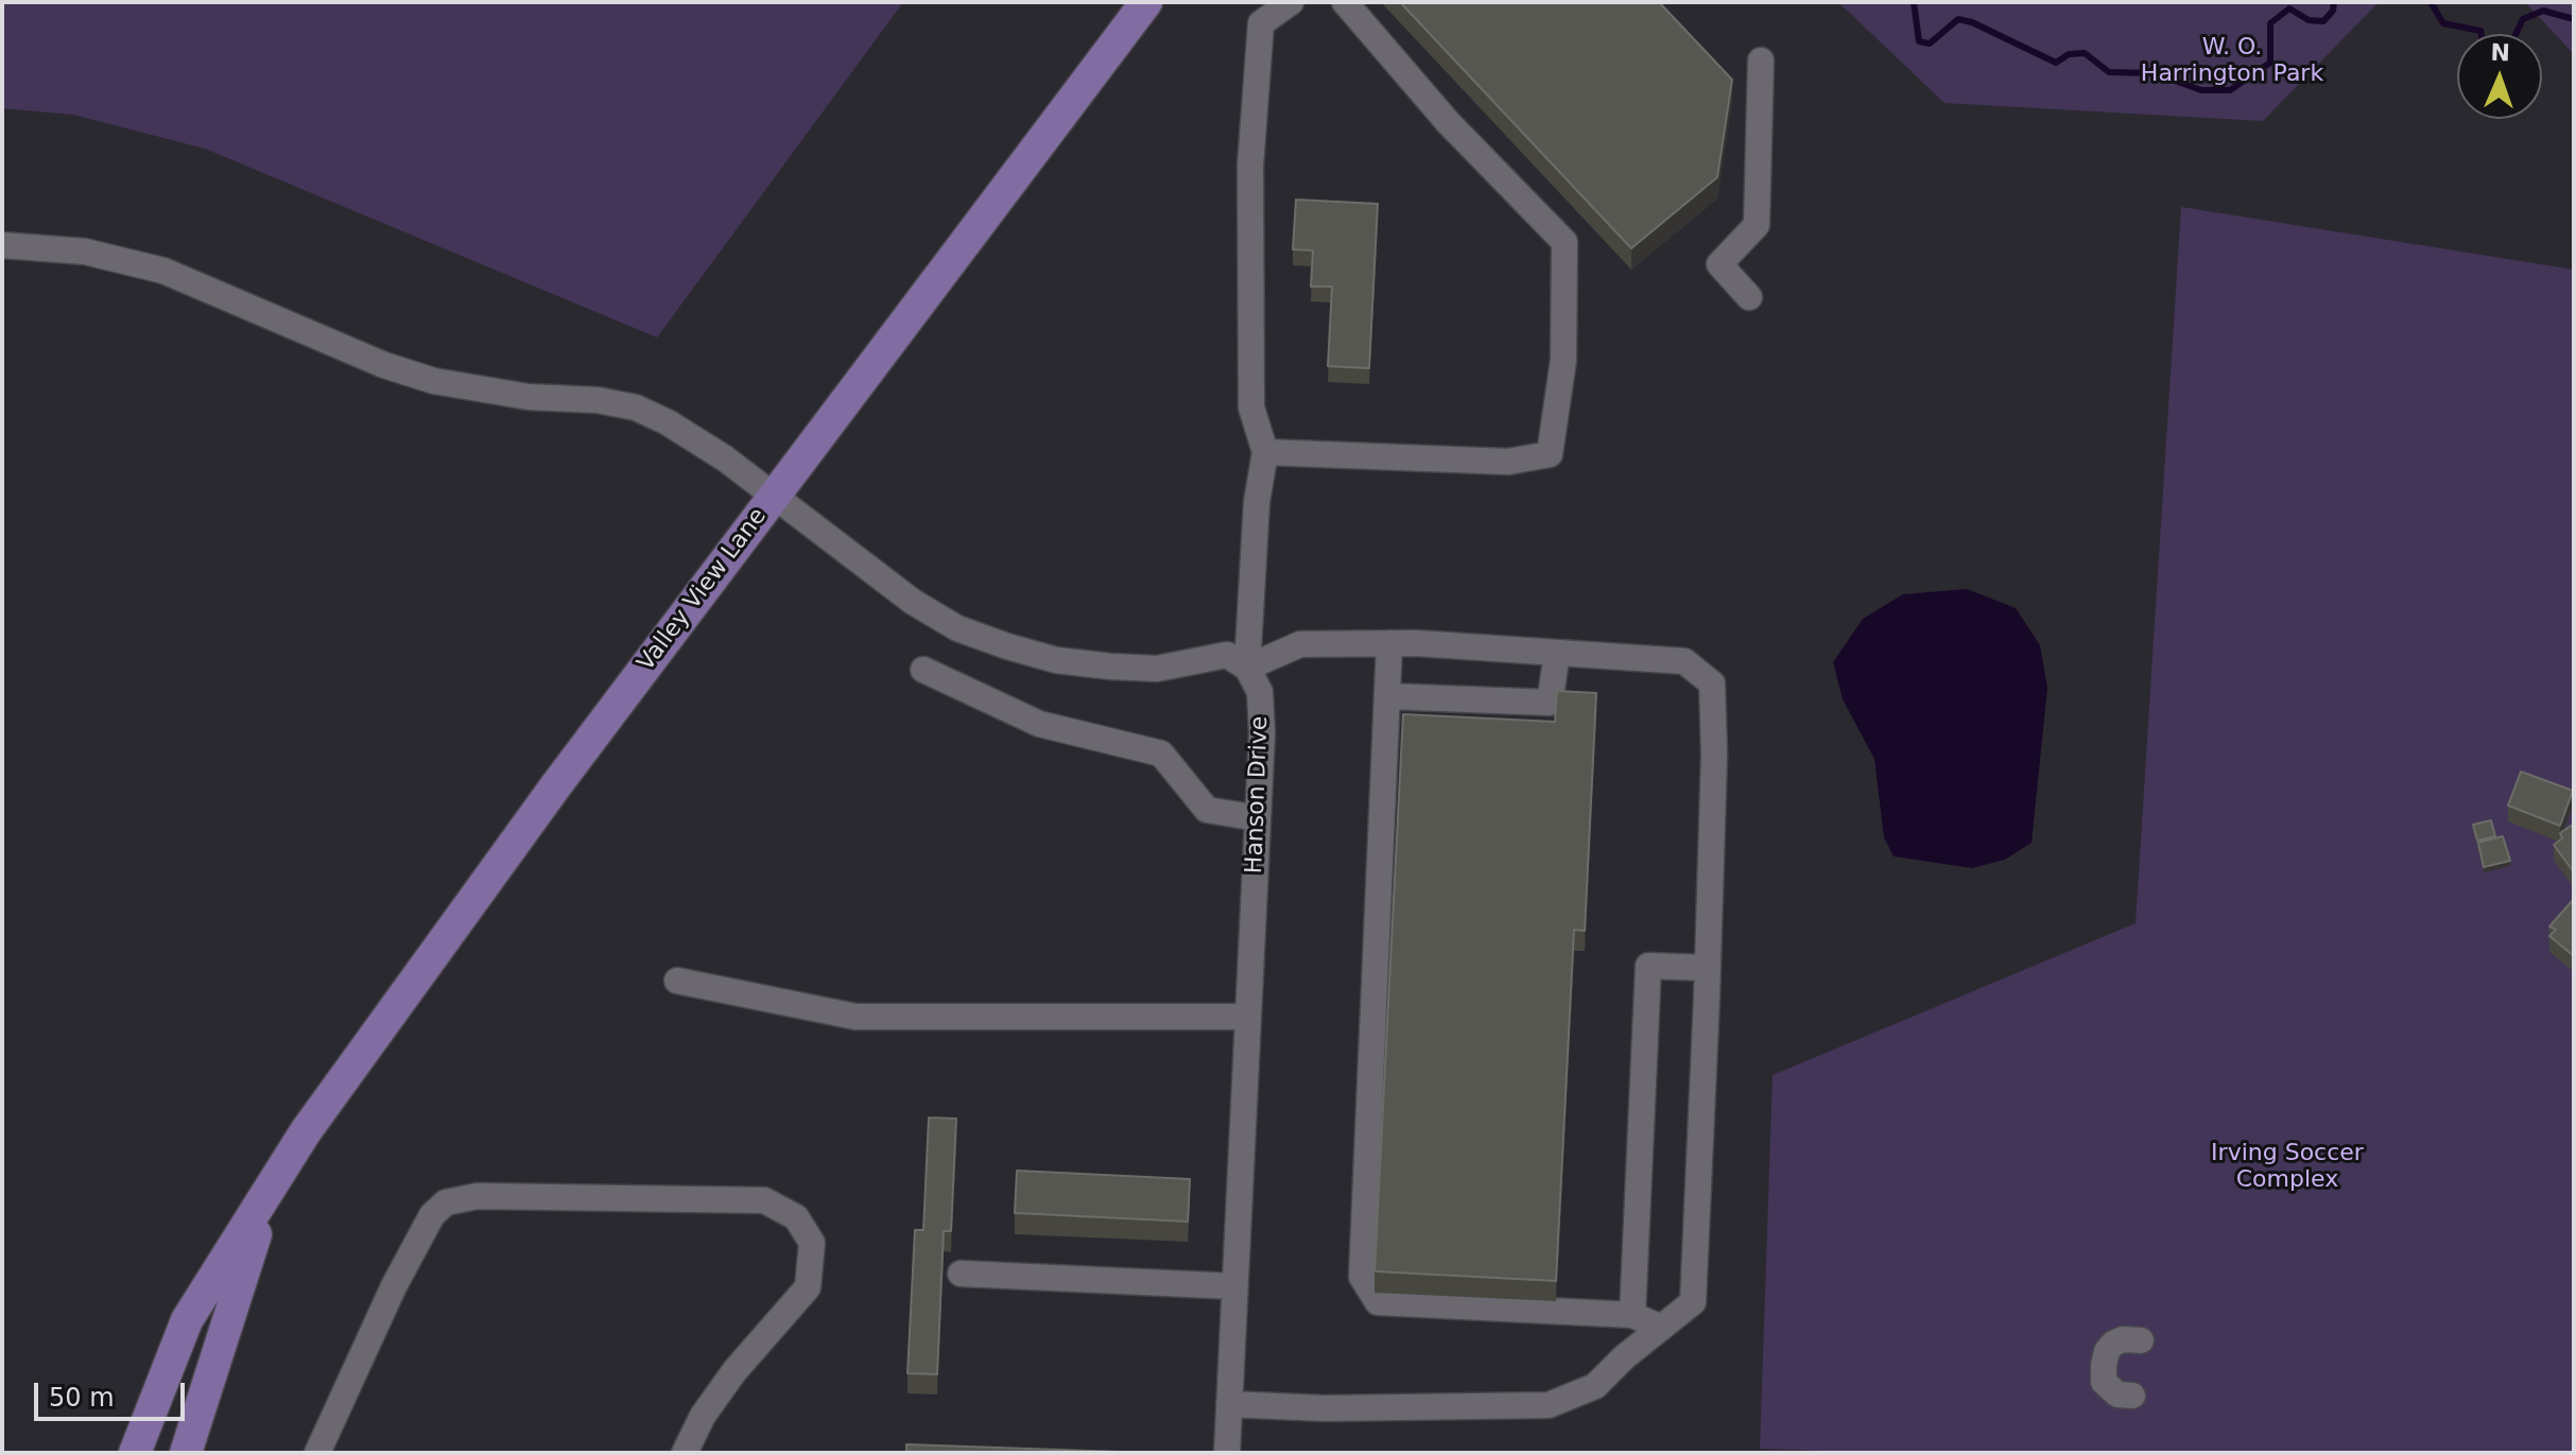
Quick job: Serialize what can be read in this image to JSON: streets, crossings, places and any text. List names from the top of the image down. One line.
{"streets":{"main road":["Valley View Lane"],"street":["Hanson Drive"]},"parks":["W. O. Harrington Park","Irving Soccer Complex"],"scale_bar":"50 m","north":"top"}
